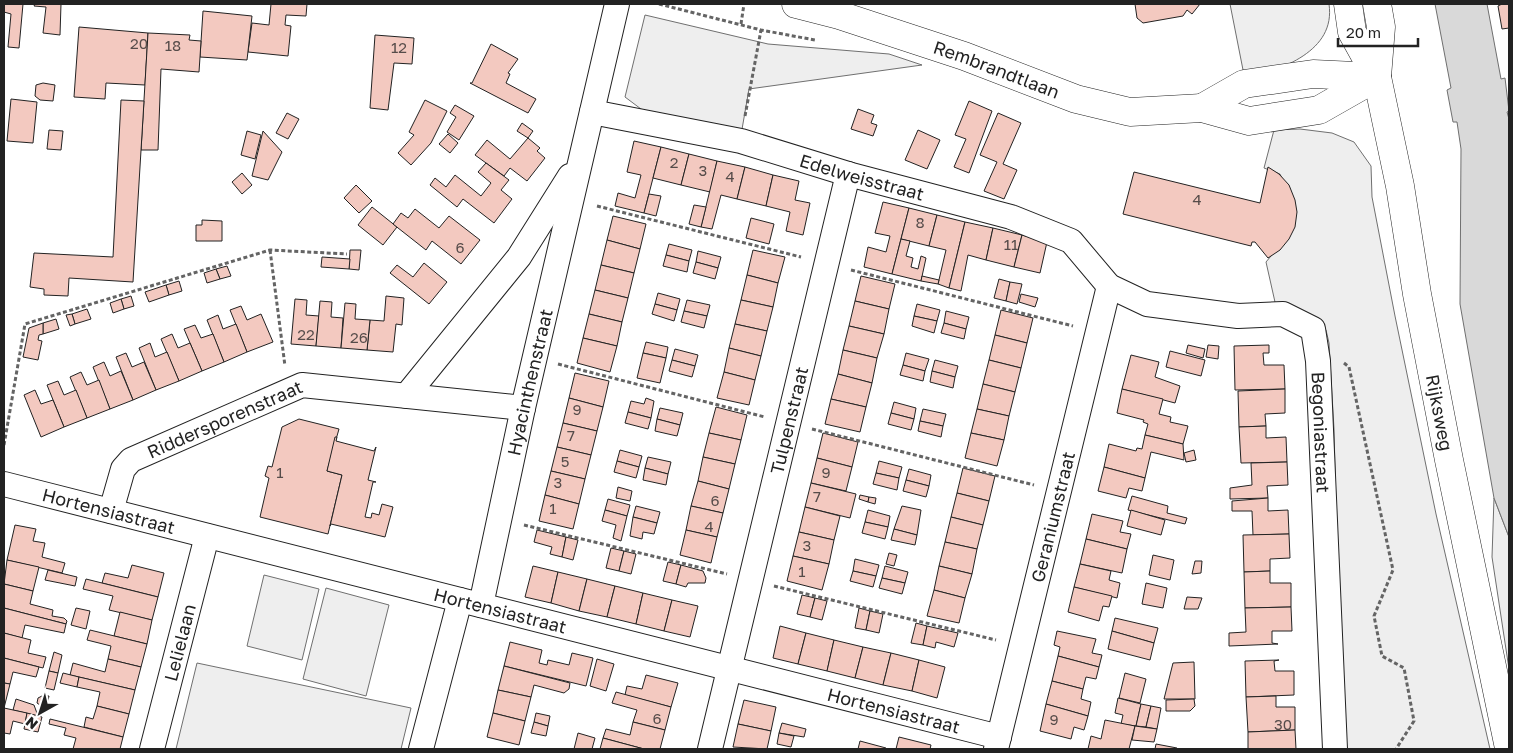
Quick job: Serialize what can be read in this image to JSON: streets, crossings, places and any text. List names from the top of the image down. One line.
{"streets":{"main road":["Rembrandtlaan","Rijksweg"],"street":["Edelweisstraat","Hyacinthenstraat","Riddersporenstraat","Tulpenstraat","Begoniastraat","Hortensiastraat","Geraniumstraat","Lelielaan"]},"crossings":[["Rembrandtlaan","Rijksweg"],["Edelweisstraat","Hyacinthenstraat"],["Edelweisstraat","Tulpenstraat"],["Edelweisstraat","Begoniastraat"],["Edelweisstraat","Geraniumstraat"],["Hyacinthenstraat","Riddersporenstraat"],["Hyacinthenstraat","Hortensiastraat"],["Riddersporenstraat","Hortensiastraat"],["Tulpenstraat","Hortensiastraat"],["Begoniastraat","Geraniumstraat"],["Hortensiastraat","Geraniumstraat"],["Hortensiastraat","Lelielaan"]],"house_numbers":["20","18","12","2","3","4","4","8","11","6","22","26","9","7","5","1","9","3","7","6","1","4","3","1","6","9","30"],"scale_bar":"20 m","north":"bottom left"}
